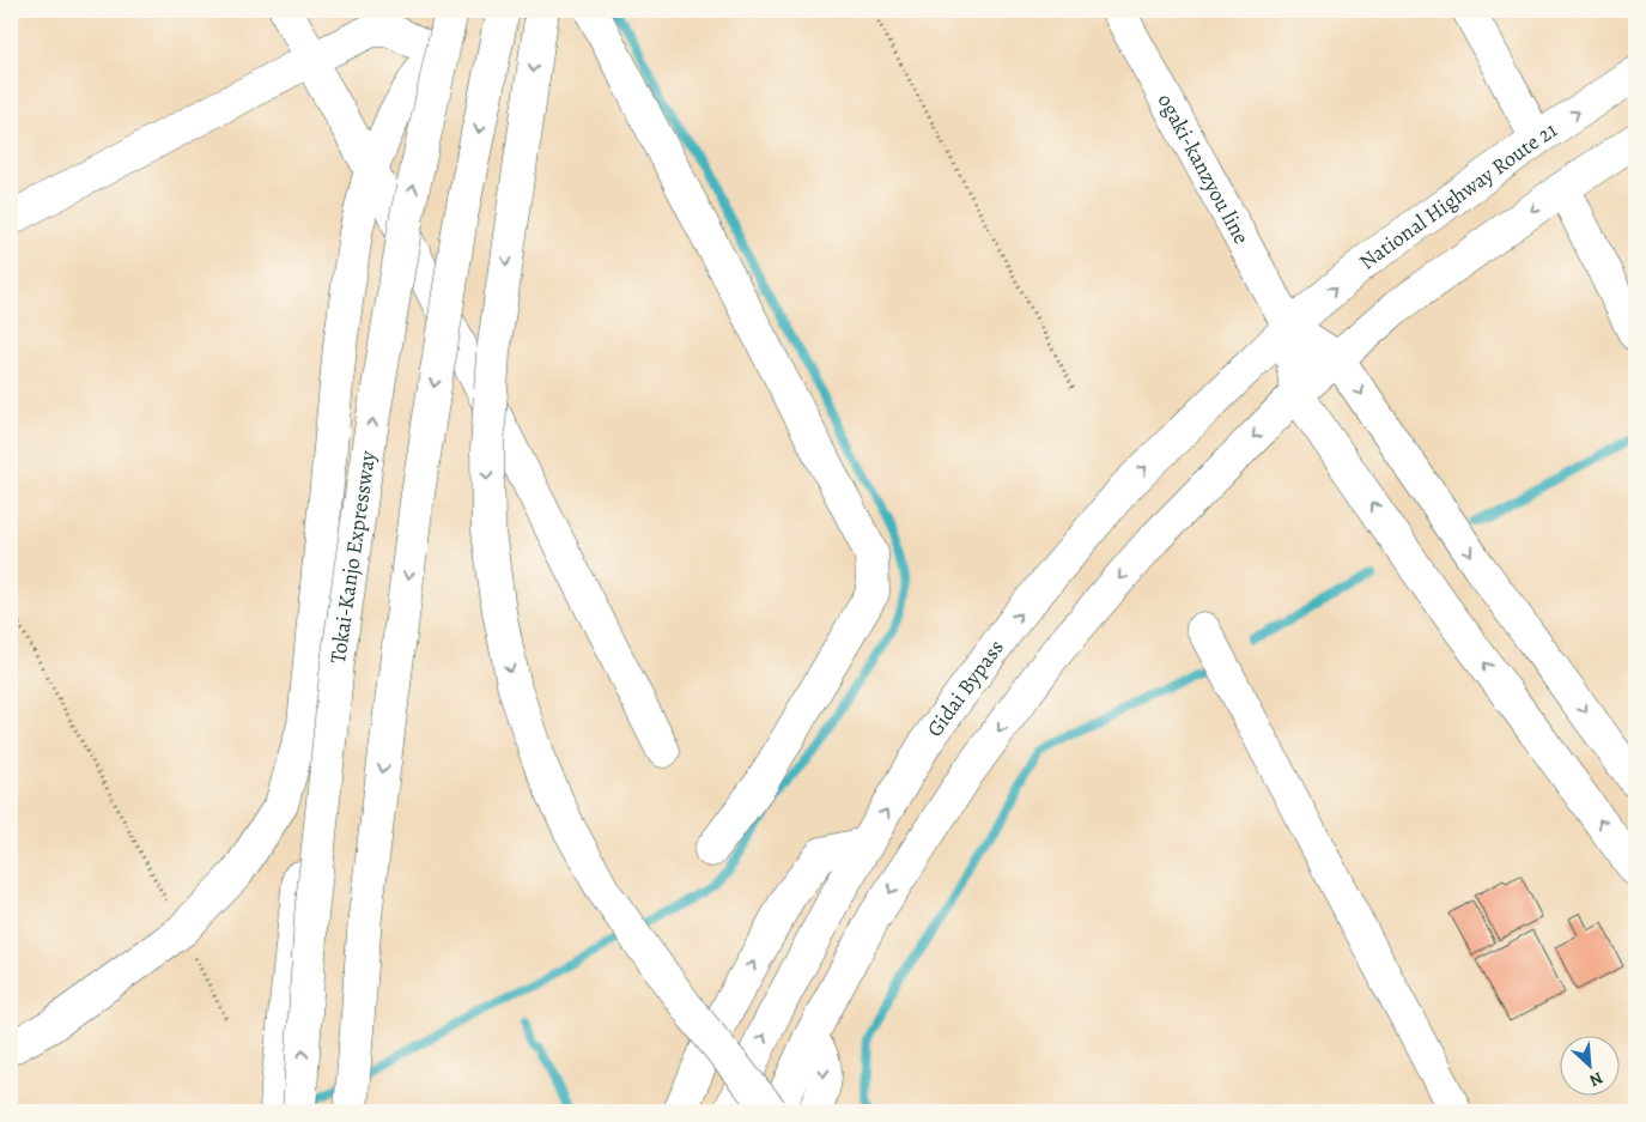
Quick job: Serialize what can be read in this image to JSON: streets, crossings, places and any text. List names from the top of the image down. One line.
{"streets":{"main road":["ogaki-kanzyou line","National Highway Route 21","Tokai-Kanjo Expressway","Gidai Bypass"]},"crossings":[["ogaki-kanzyou line","National Highway Route 21"],["ogaki-kanzyou line","Gidai Bypass"],["National Highway Route 21","Gidai Bypass"]],"north":"bottom right"}
